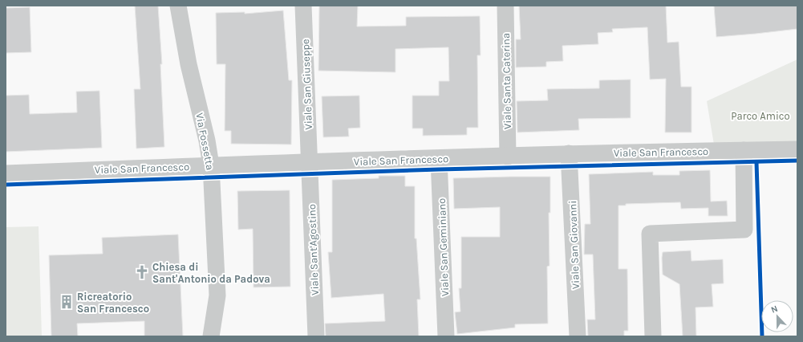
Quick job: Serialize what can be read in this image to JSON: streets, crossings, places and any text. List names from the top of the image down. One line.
{"streets":{"street":["Viale Santa Caterina","Viale San Giuseppe","Via Fossetta","Viale San Francesco","Viale San Giovanni","Viale San Geminiano","Viale Sant'Agostino"]},"crossings":[["Viale Santa Caterina","Viale San Francesco"],["Viale San Giuseppe","Viale San Francesco"],["Viale San Giuseppe","Viale Sant'Agostino"],["Via Fossetta","Viale San Francesco"],["Viale San Francesco","Viale San Giovanni"],["Viale San Francesco","Viale San Geminiano"],["Viale San Francesco","Viale Sant'Agostino"]],"parks":["Parco Amico"],"places":{"church":["Chiesa di Sant'Antonio da Padova"],"building":["Ricreatorio San Francesco"]},"north":"top"}
